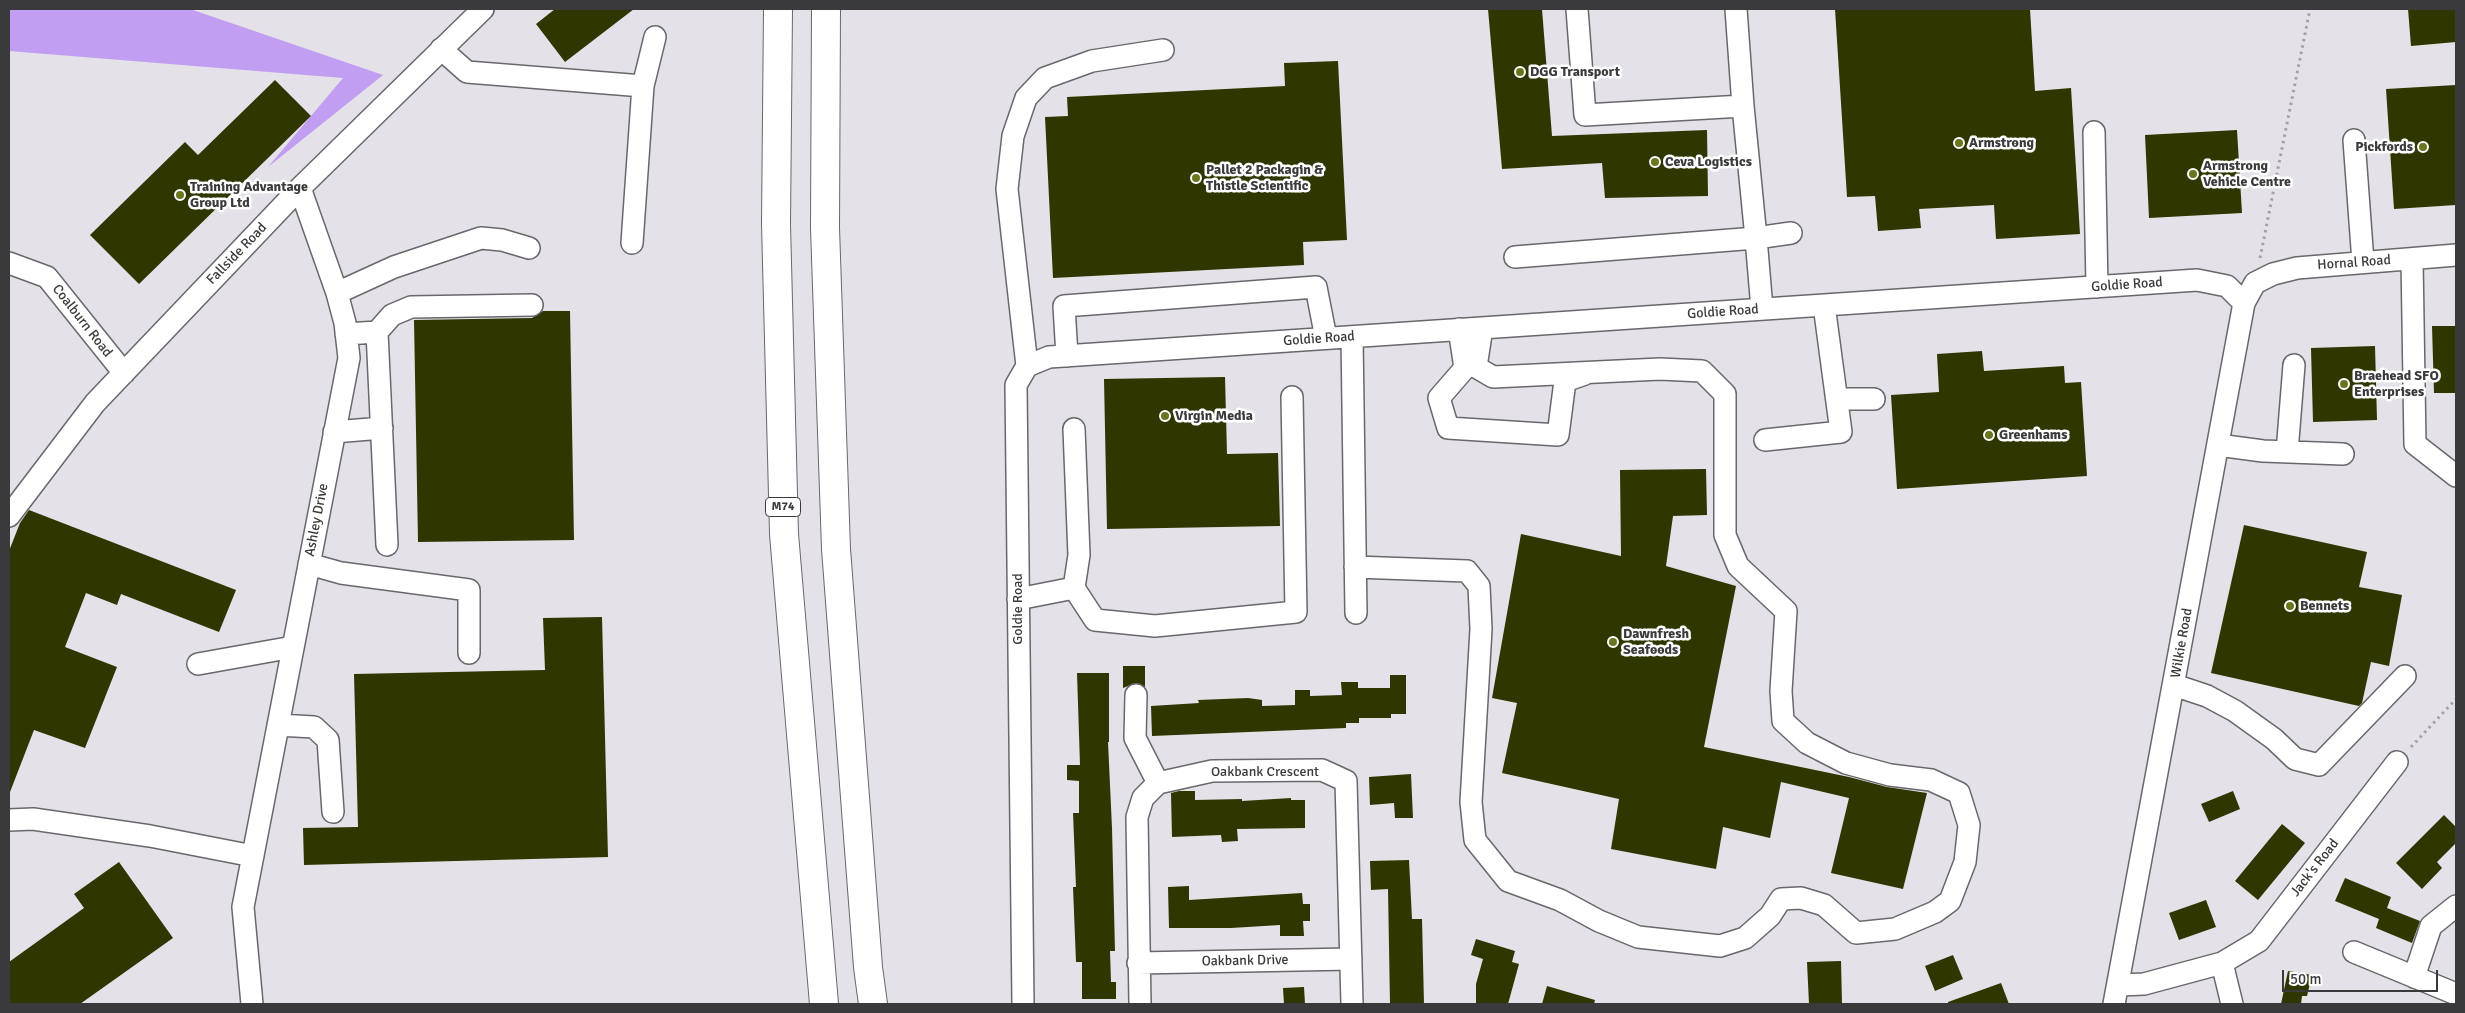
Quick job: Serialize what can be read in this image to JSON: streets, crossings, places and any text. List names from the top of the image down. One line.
{"streets":{"highway":["M74"],"street":["Fallside Road","Hornal Road","Goldie Road","Coalburn Road","Ashley Drive","Wilkie Road","Oakbank Crescent","Jack's Road","Oakbank Drive"]},"crossings":[["Fallside Road","Coalburn Road"],["Fallside Road","Ashley Drive"],["Hornal Road","Wilkie Road"],["Goldie Road","Wilkie Road"],["Wilkie Road","Jack's Road"],["Oakbank Crescent","Oakbank Drive"]],"places":["DGG Transport","Armstrong","Pickfords","Ceva Logistics","Armstrong Vehicle Centre","Pallet 2 Packagin & Thistle Scientific","Training Advantage Group Ltd","Braehead SFO Enterprises","Virgin Media","Greenhams","Bennets","Dawnfresh Seafoods"],"scale_bar":"50 m"}
